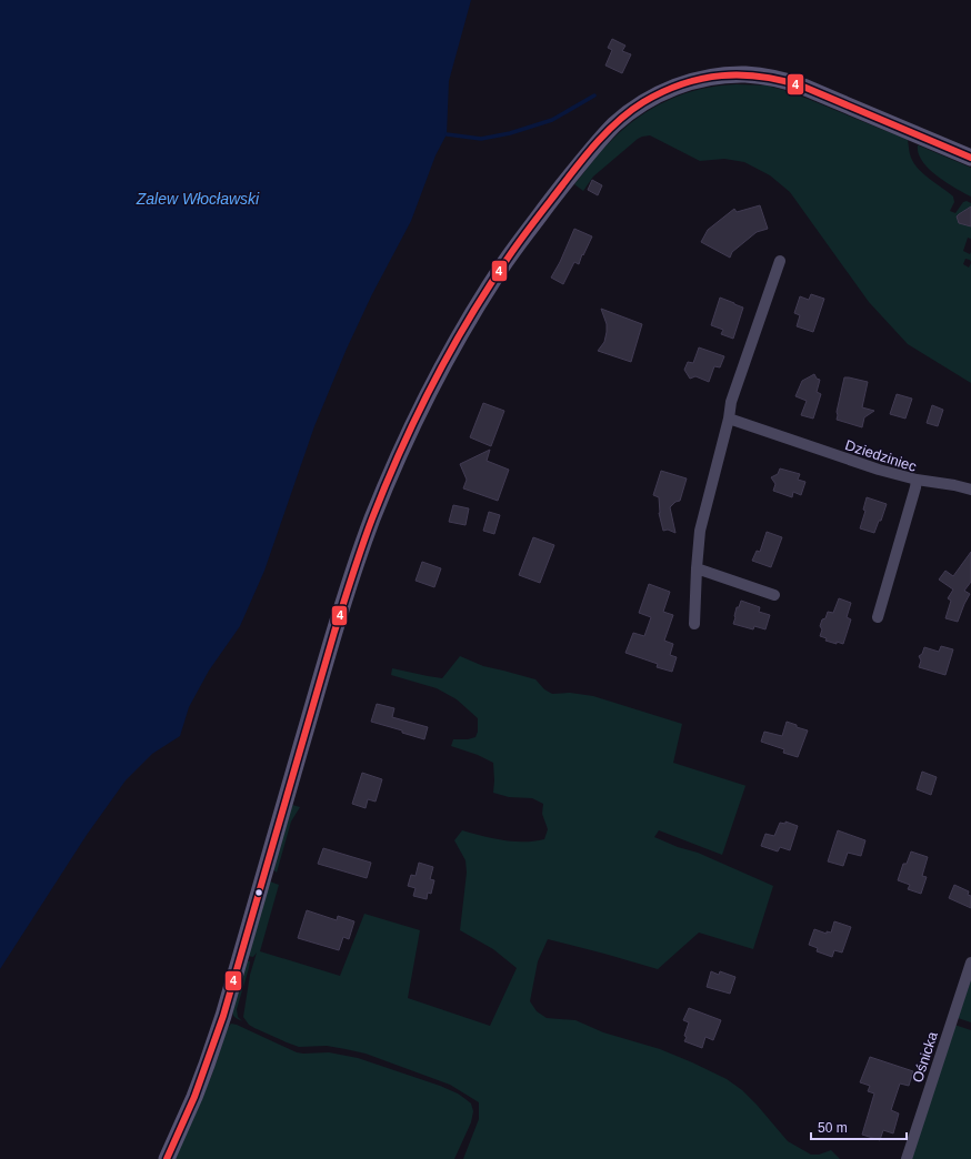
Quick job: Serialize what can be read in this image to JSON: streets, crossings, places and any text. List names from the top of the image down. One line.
{"streets":{"street":["Dziedziniec","Ośnicka"]},"water":["Zalew Włocławski"],"lines":["transit line 4"],"scale_bar":"50 m"}
